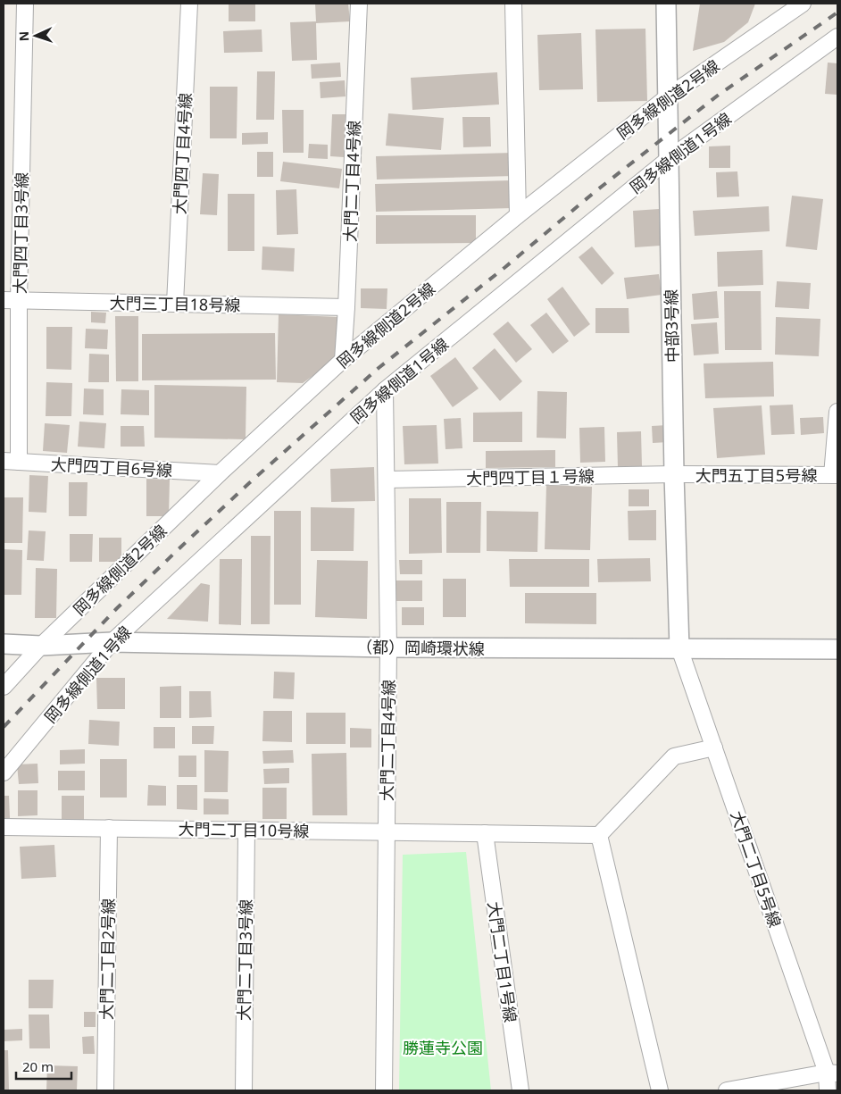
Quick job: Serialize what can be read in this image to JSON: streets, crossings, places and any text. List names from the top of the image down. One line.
{"streets":{"street":["岡多線側道2号線","岡多線側道1号線","大門四丁目4号線","大門二丁目4号線","大門四丁目3号線","大門三丁目18号線","中部3号線","大門四丁目6号線","大門五丁目5号線","大門四丁目１号線","（都）岡崎環状線","大門二丁目10号線","大門二丁目5号線","大門二丁目2号線","大門二丁目3号線","大門二丁目1号線"]},"crossings":[["岡多線側道2号線","大門二丁目4号線"],["岡多線側道2号線","中部3号線"],["岡多線側道2号線","大門四丁目6号線"],["岡多線側道2号線","（都）岡崎環状線"],["岡多線側道1号線","大門二丁目4号線"],["岡多線側道1号線","中部3号線"],["岡多線側道1号線","（都）岡崎環状線"],["大門四丁目4号線","大門三丁目18号線"],["大門二丁目4号線","大門三丁目18号線"],["大門二丁目4号線","大門四丁目１号線"],["大門二丁目4号線","（都）岡崎環状線"],["大門二丁目4号線","大門二丁目10号線"],["大門四丁目3号線","大門三丁目18号線"],["大門四丁目3号線","大門四丁目6号線"],["中部3号線","大門五丁目5号線"],["中部3号線","大門四丁目１号線"],["中部3号線","（都）岡崎環状線"],["中部3号線","大門二丁目5号線"],["大門五丁目5号線","大門四丁目１号線"],["（都）岡崎環状線","大門二丁目5号線"],["大門二丁目10号線","大門二丁目2号線"],["大門二丁目10号線","大門二丁目3号線"],["大門二丁目10号線","大門二丁目1号線"]],"parks":["勝蓮寺公園"],"scale_bar":"20 m","north":"left"}
